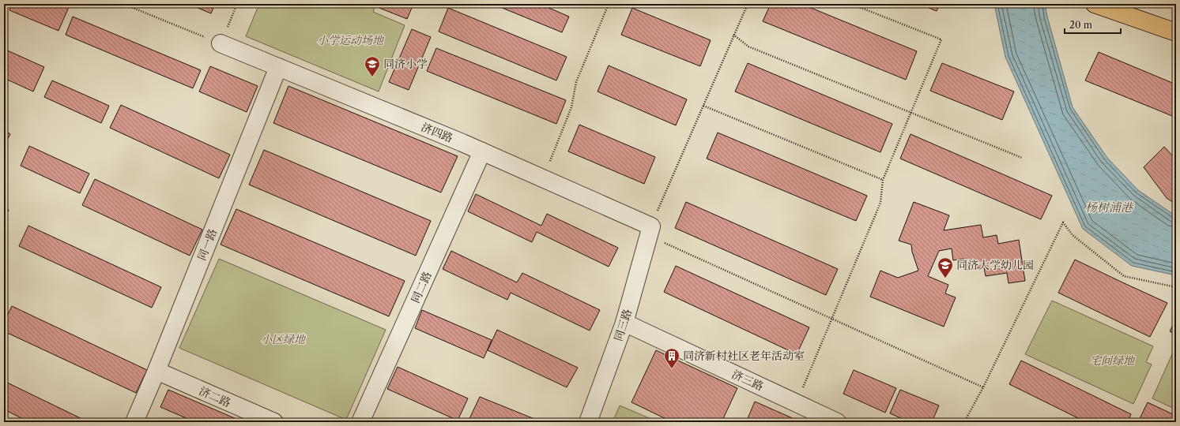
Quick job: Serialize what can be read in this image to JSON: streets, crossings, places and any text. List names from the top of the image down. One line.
{"streets":{"street":["济四路","同一路","同二路","同三路","济三路","济二路"]},"crossings":[["济四路","同一路"],["济四路","同二路"],["济四路","同三路"],["同一路","济二路"],["同三路","济三路"]],"water":["杨树浦港"],"parks":["小学运动场地","小区绿地","宅间绿地"],"places":{"school or university":["同济小学","同济大学幼儿园"],"building":["同济新村社区老年活动室"]},"scale_bar":"20 m"}
